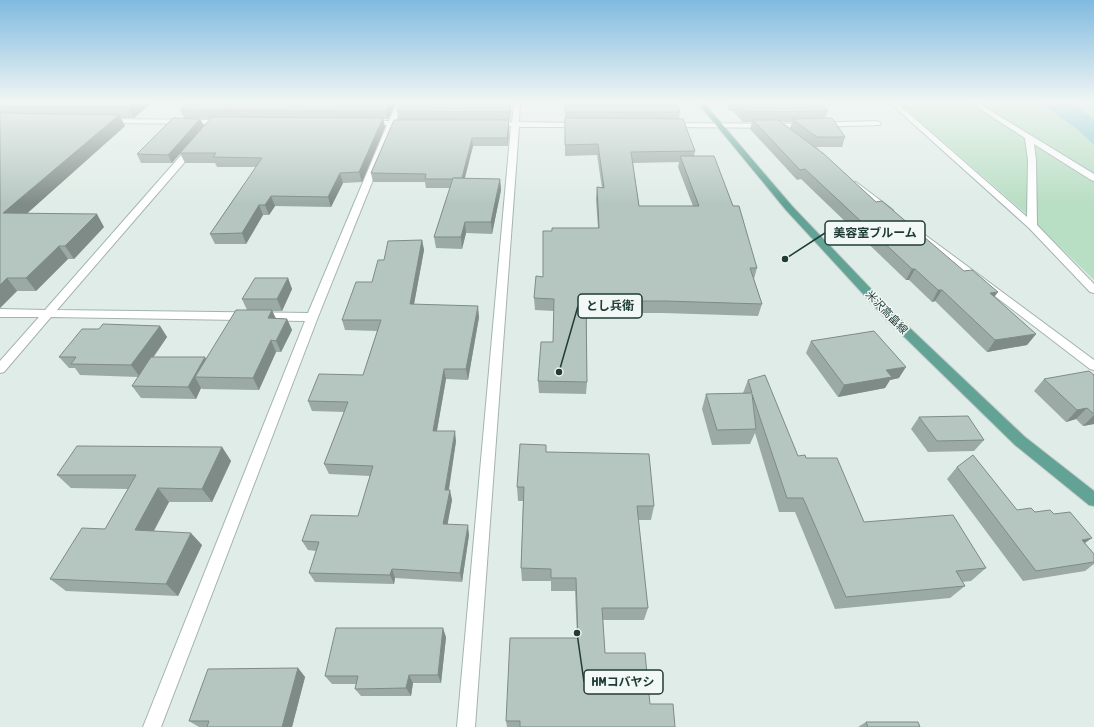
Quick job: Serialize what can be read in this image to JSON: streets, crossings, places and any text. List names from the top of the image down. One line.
{"streets":{"main road":["米沢高畠線"]},"places":["美容室ブルーム","とし兵衛","HMコバヤシ"]}
